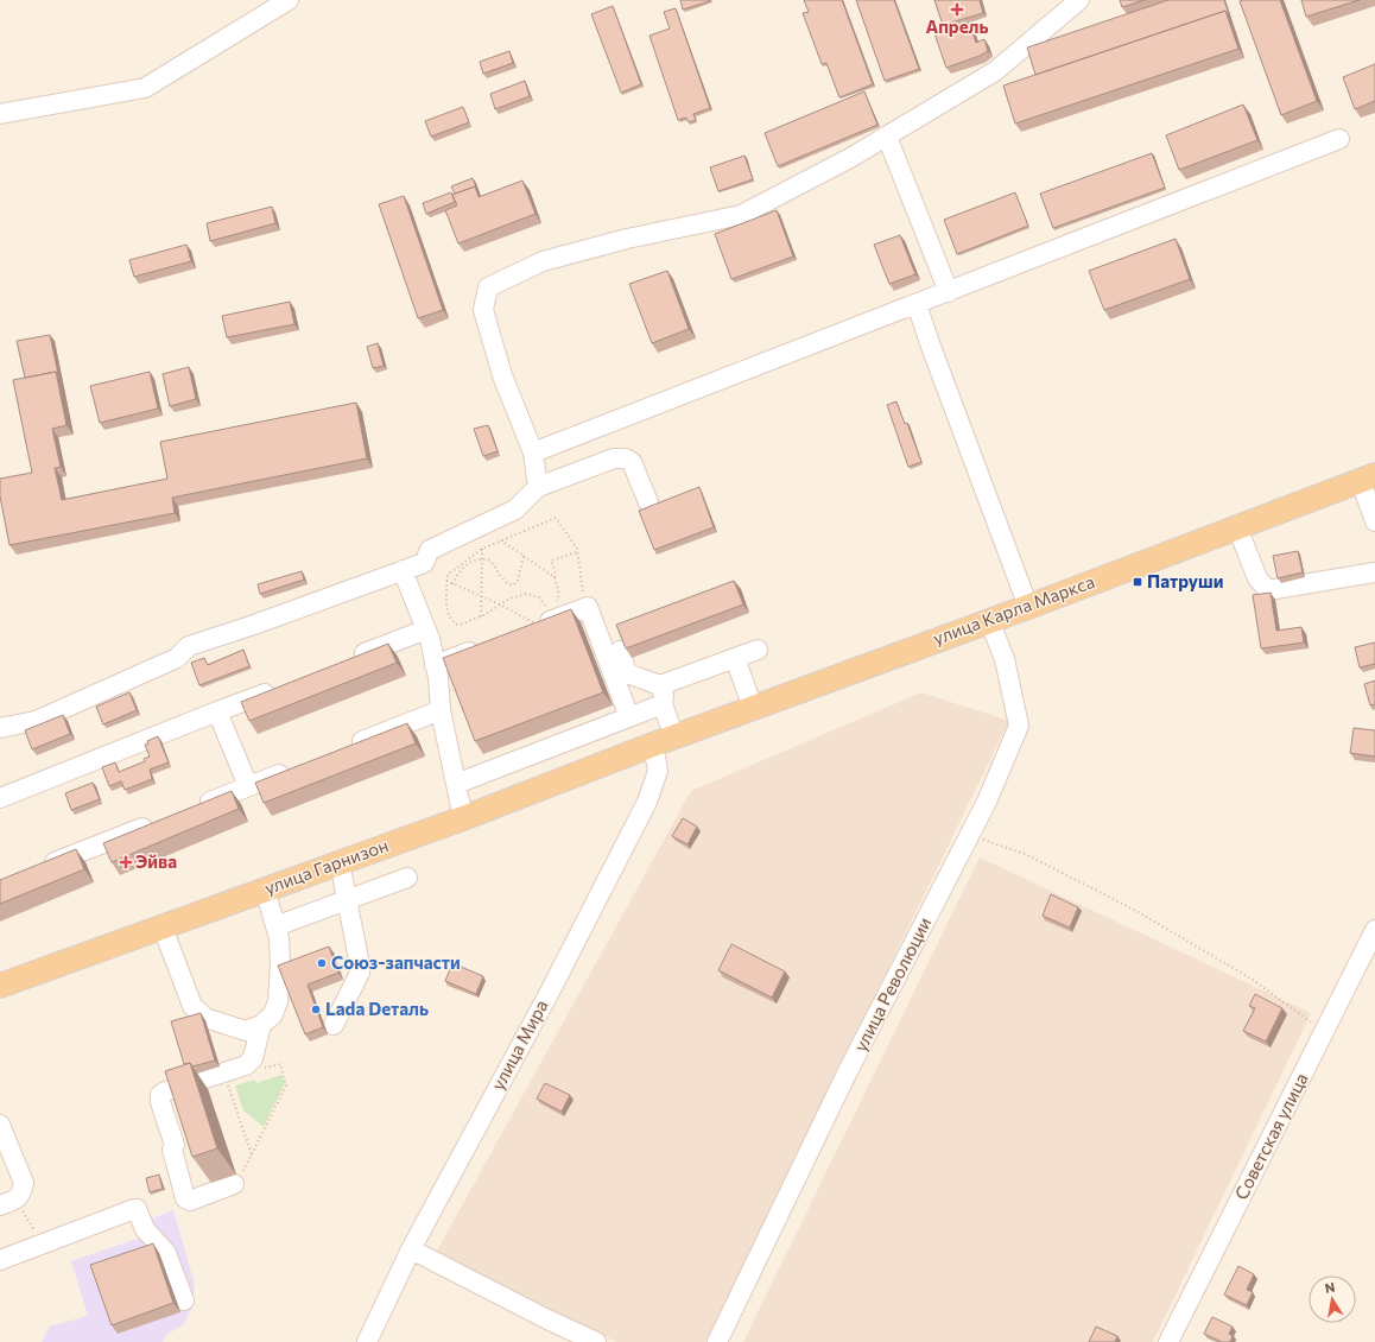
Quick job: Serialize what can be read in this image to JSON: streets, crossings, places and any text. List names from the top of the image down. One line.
{"streets":{"main road":["улица Карла Маркса","улица Гарнизон"],"street":["улица Революции","улица Мира","Советская улица"]},"crossings":[["улица Карла Маркса","улица Гарнизон"],["улица Карла Маркса","улица Революции"],["улица Карла Маркса","улица Мира"],["улица Гарнизон","улица Мира"]],"places":{"health":["Апрель","Эйва"],"transit":["Патруши"],"other":["Союз-запчасти","Lada Dеталь"]},"north":"top"}
